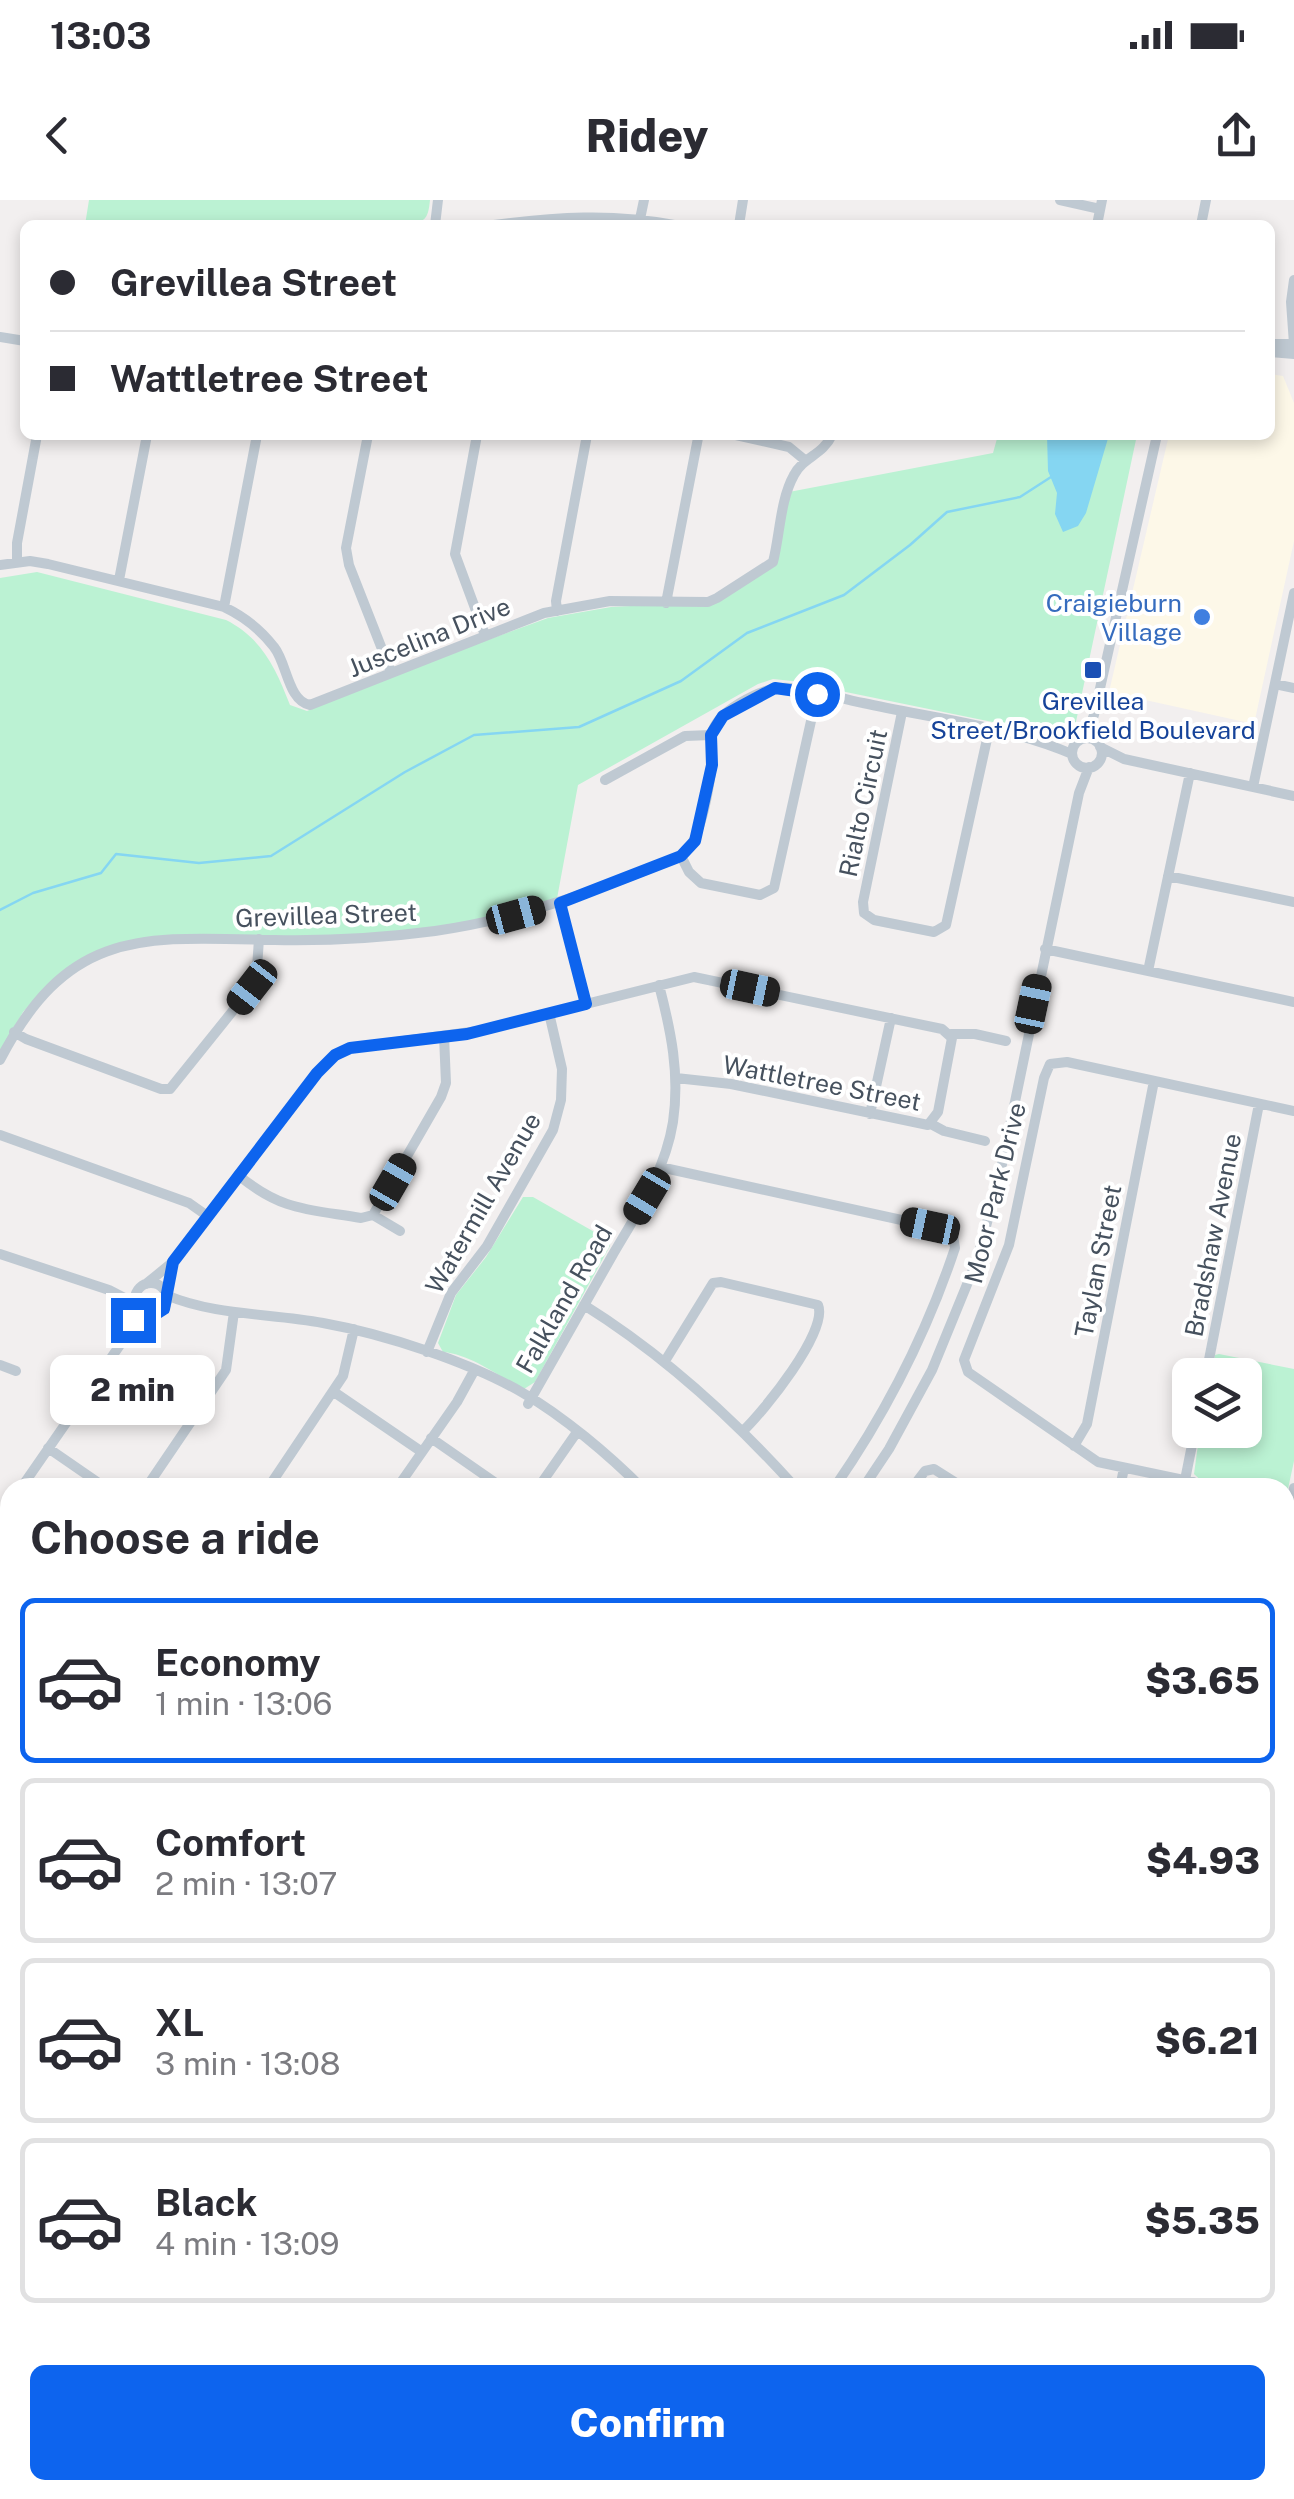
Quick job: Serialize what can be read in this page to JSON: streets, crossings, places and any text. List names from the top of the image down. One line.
{"streets":{"street":["Juscelina Drive","Rialto Circuit","Grevillea Street","Wattletree Street","Moor Park Drive","Watermill Avenue","Bradshaw Avenue","Taylan Street","Falkland Road"]},"crossings":[["Wattletree Street","Falkland Road"],["Moor Park Drive","Bradshaw Avenue"],["Moor Park Drive","Taylan Street"]],"places":{"other":["Craigieburn Village"],"transit":["Grevillea Street/Brookfield Boulevard"]},"page":{"status":"13:03","header":"Ridey","banner":["Grevillea Street","Wattletree Street"],"bubble":"2 min","heading":"Choose a ride","list":[{"name":"Economy","note":"1 min · 13:06","value":"$3.65"},{"name":"Comfort","note":"2 min · 13:07","value":"$4.93"},{"name":"XL","note":"3 min · 13:08","value":"$6.21"},{"name":"Black","note":"4 min · 13:09","value":"$5.35"}],"buttons":"Confirm"}}
